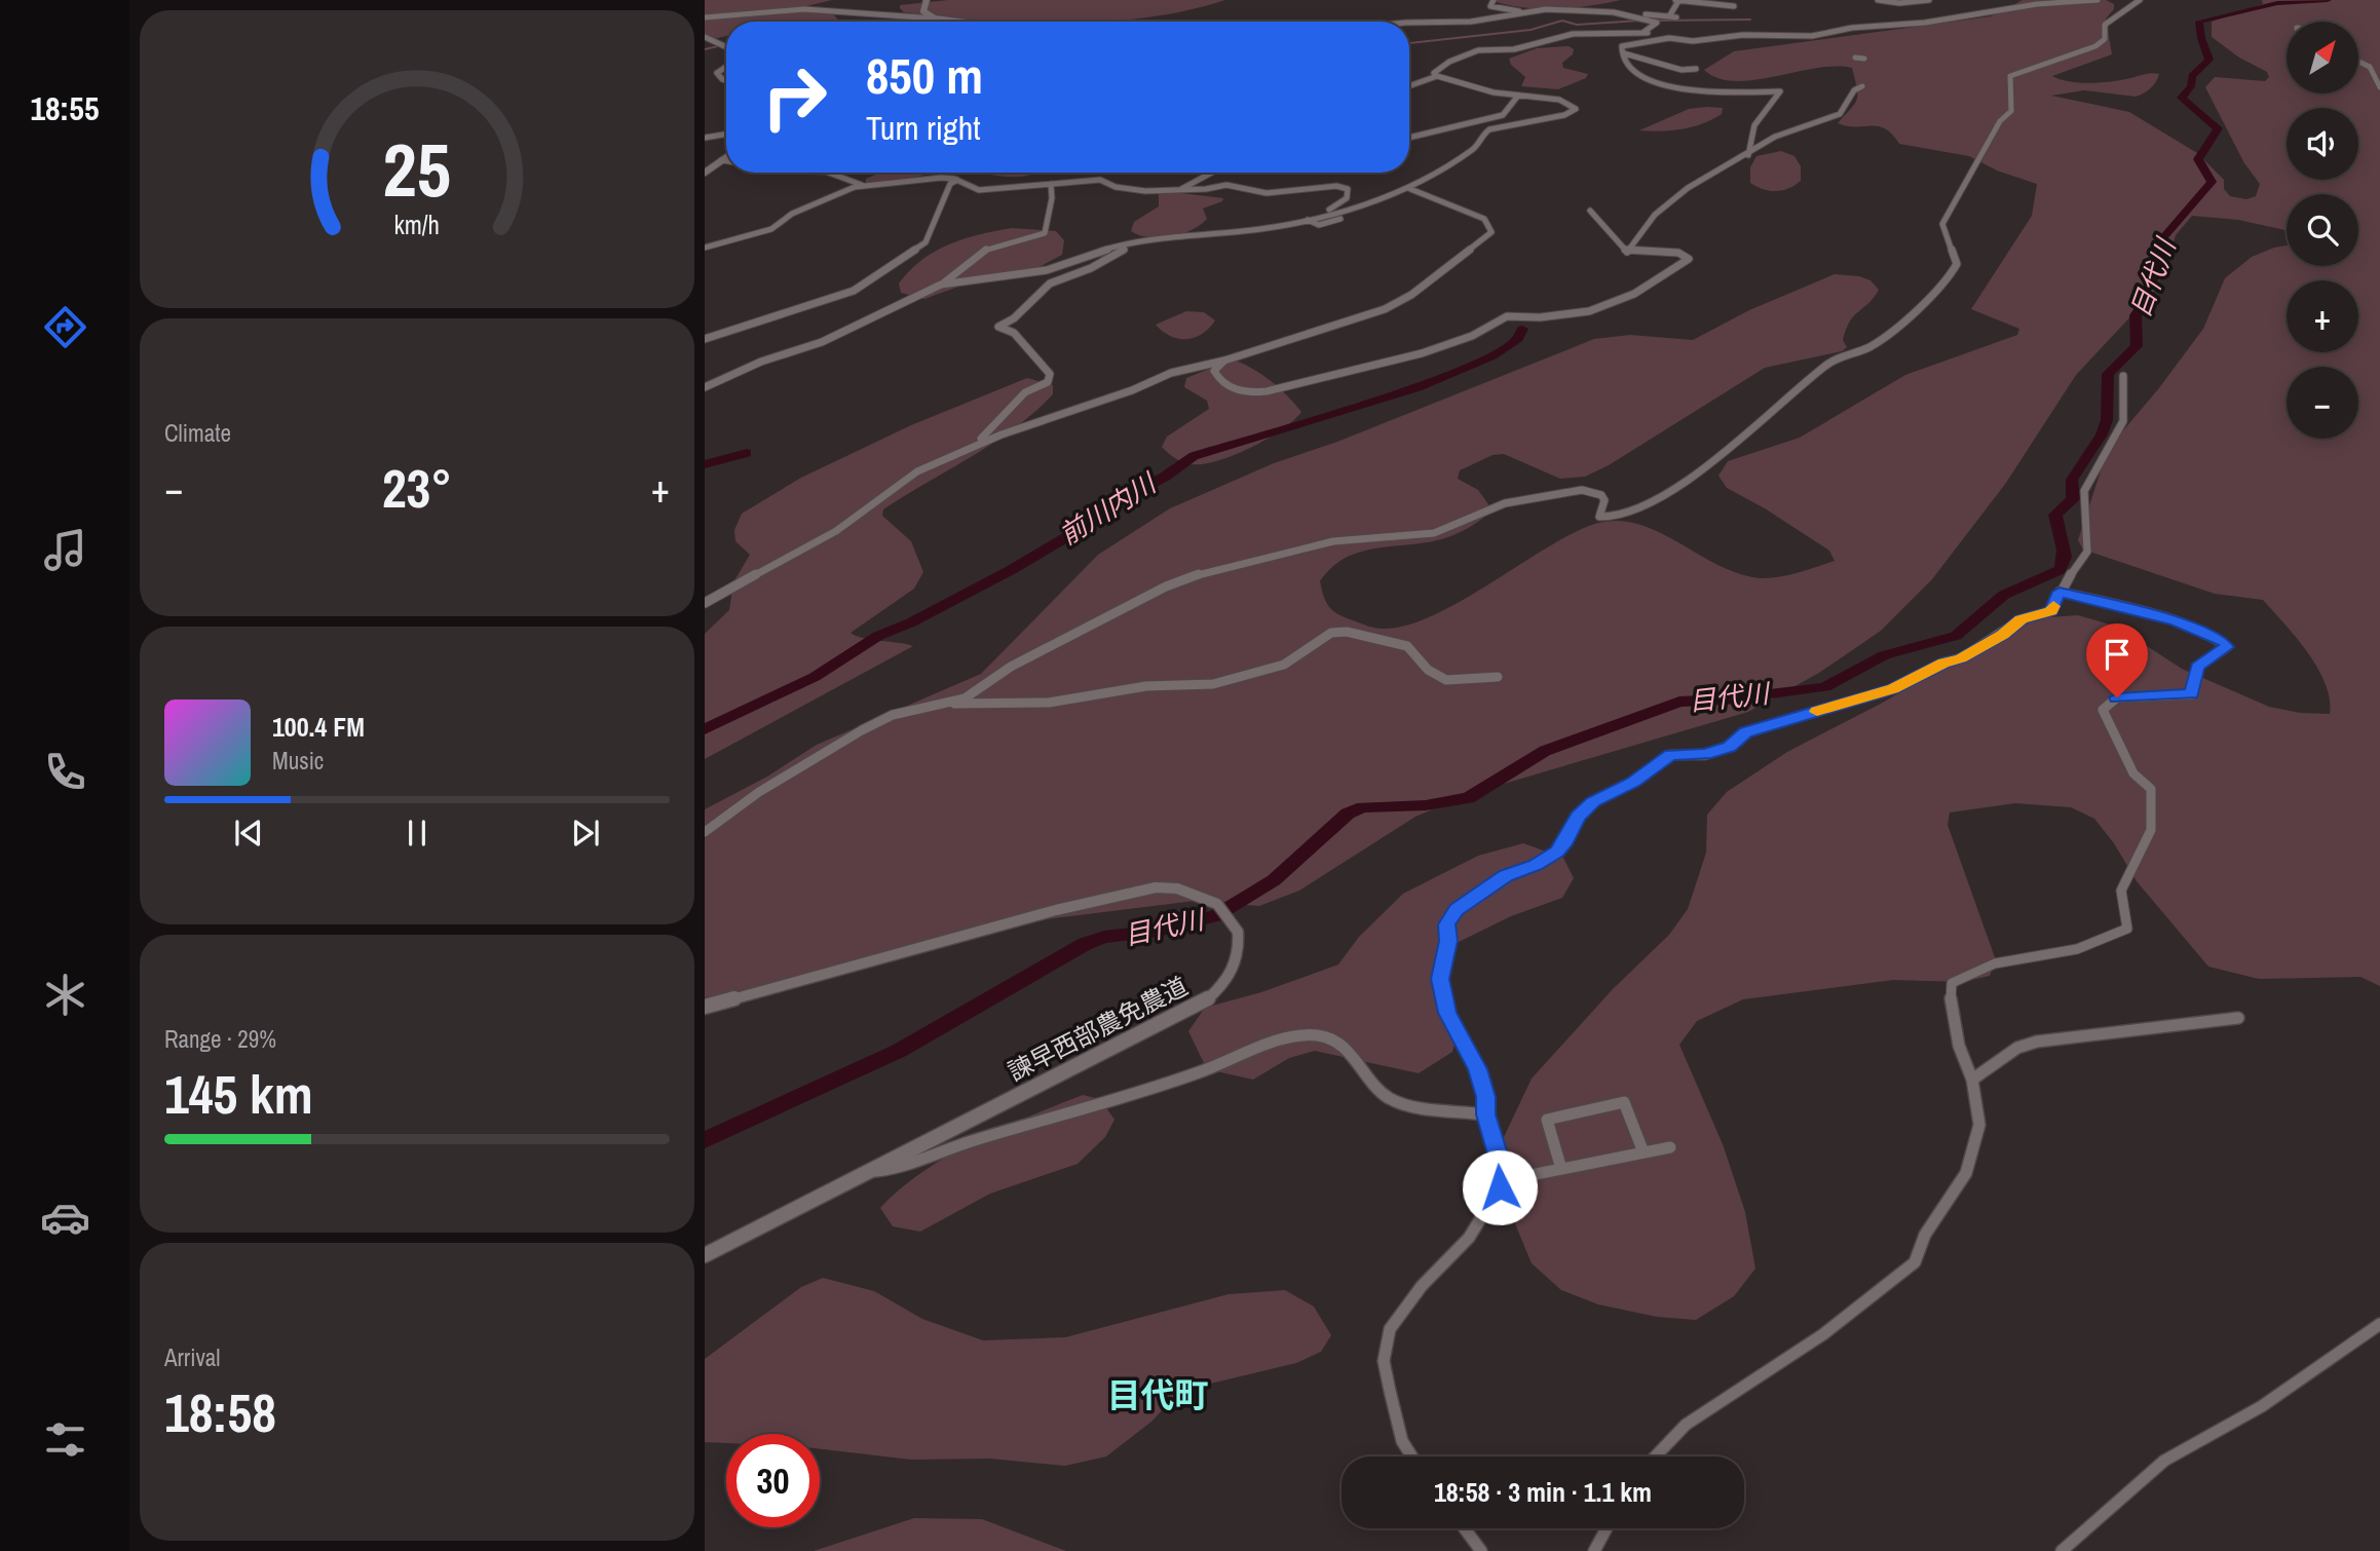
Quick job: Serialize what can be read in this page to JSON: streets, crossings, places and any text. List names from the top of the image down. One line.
{"streets":{"street":["諫早西部農免農道"]},"districts":["目代町"],"water":["目代川","前川内川"],"north":"top right","page":{"tabs":"18:55","map_buttons":["+","−"],"turn":["850 m","Turn right"],"tile":["Climate",["Range · 29%","145 km"],["Arrival","18:58"]],"heat":["−","23°","+"],"song":["100.4 FM","Music"],"limit":"30","trip":"18:58 · 3 min · 1.1 km","gauge":["25","km/h"]}}
